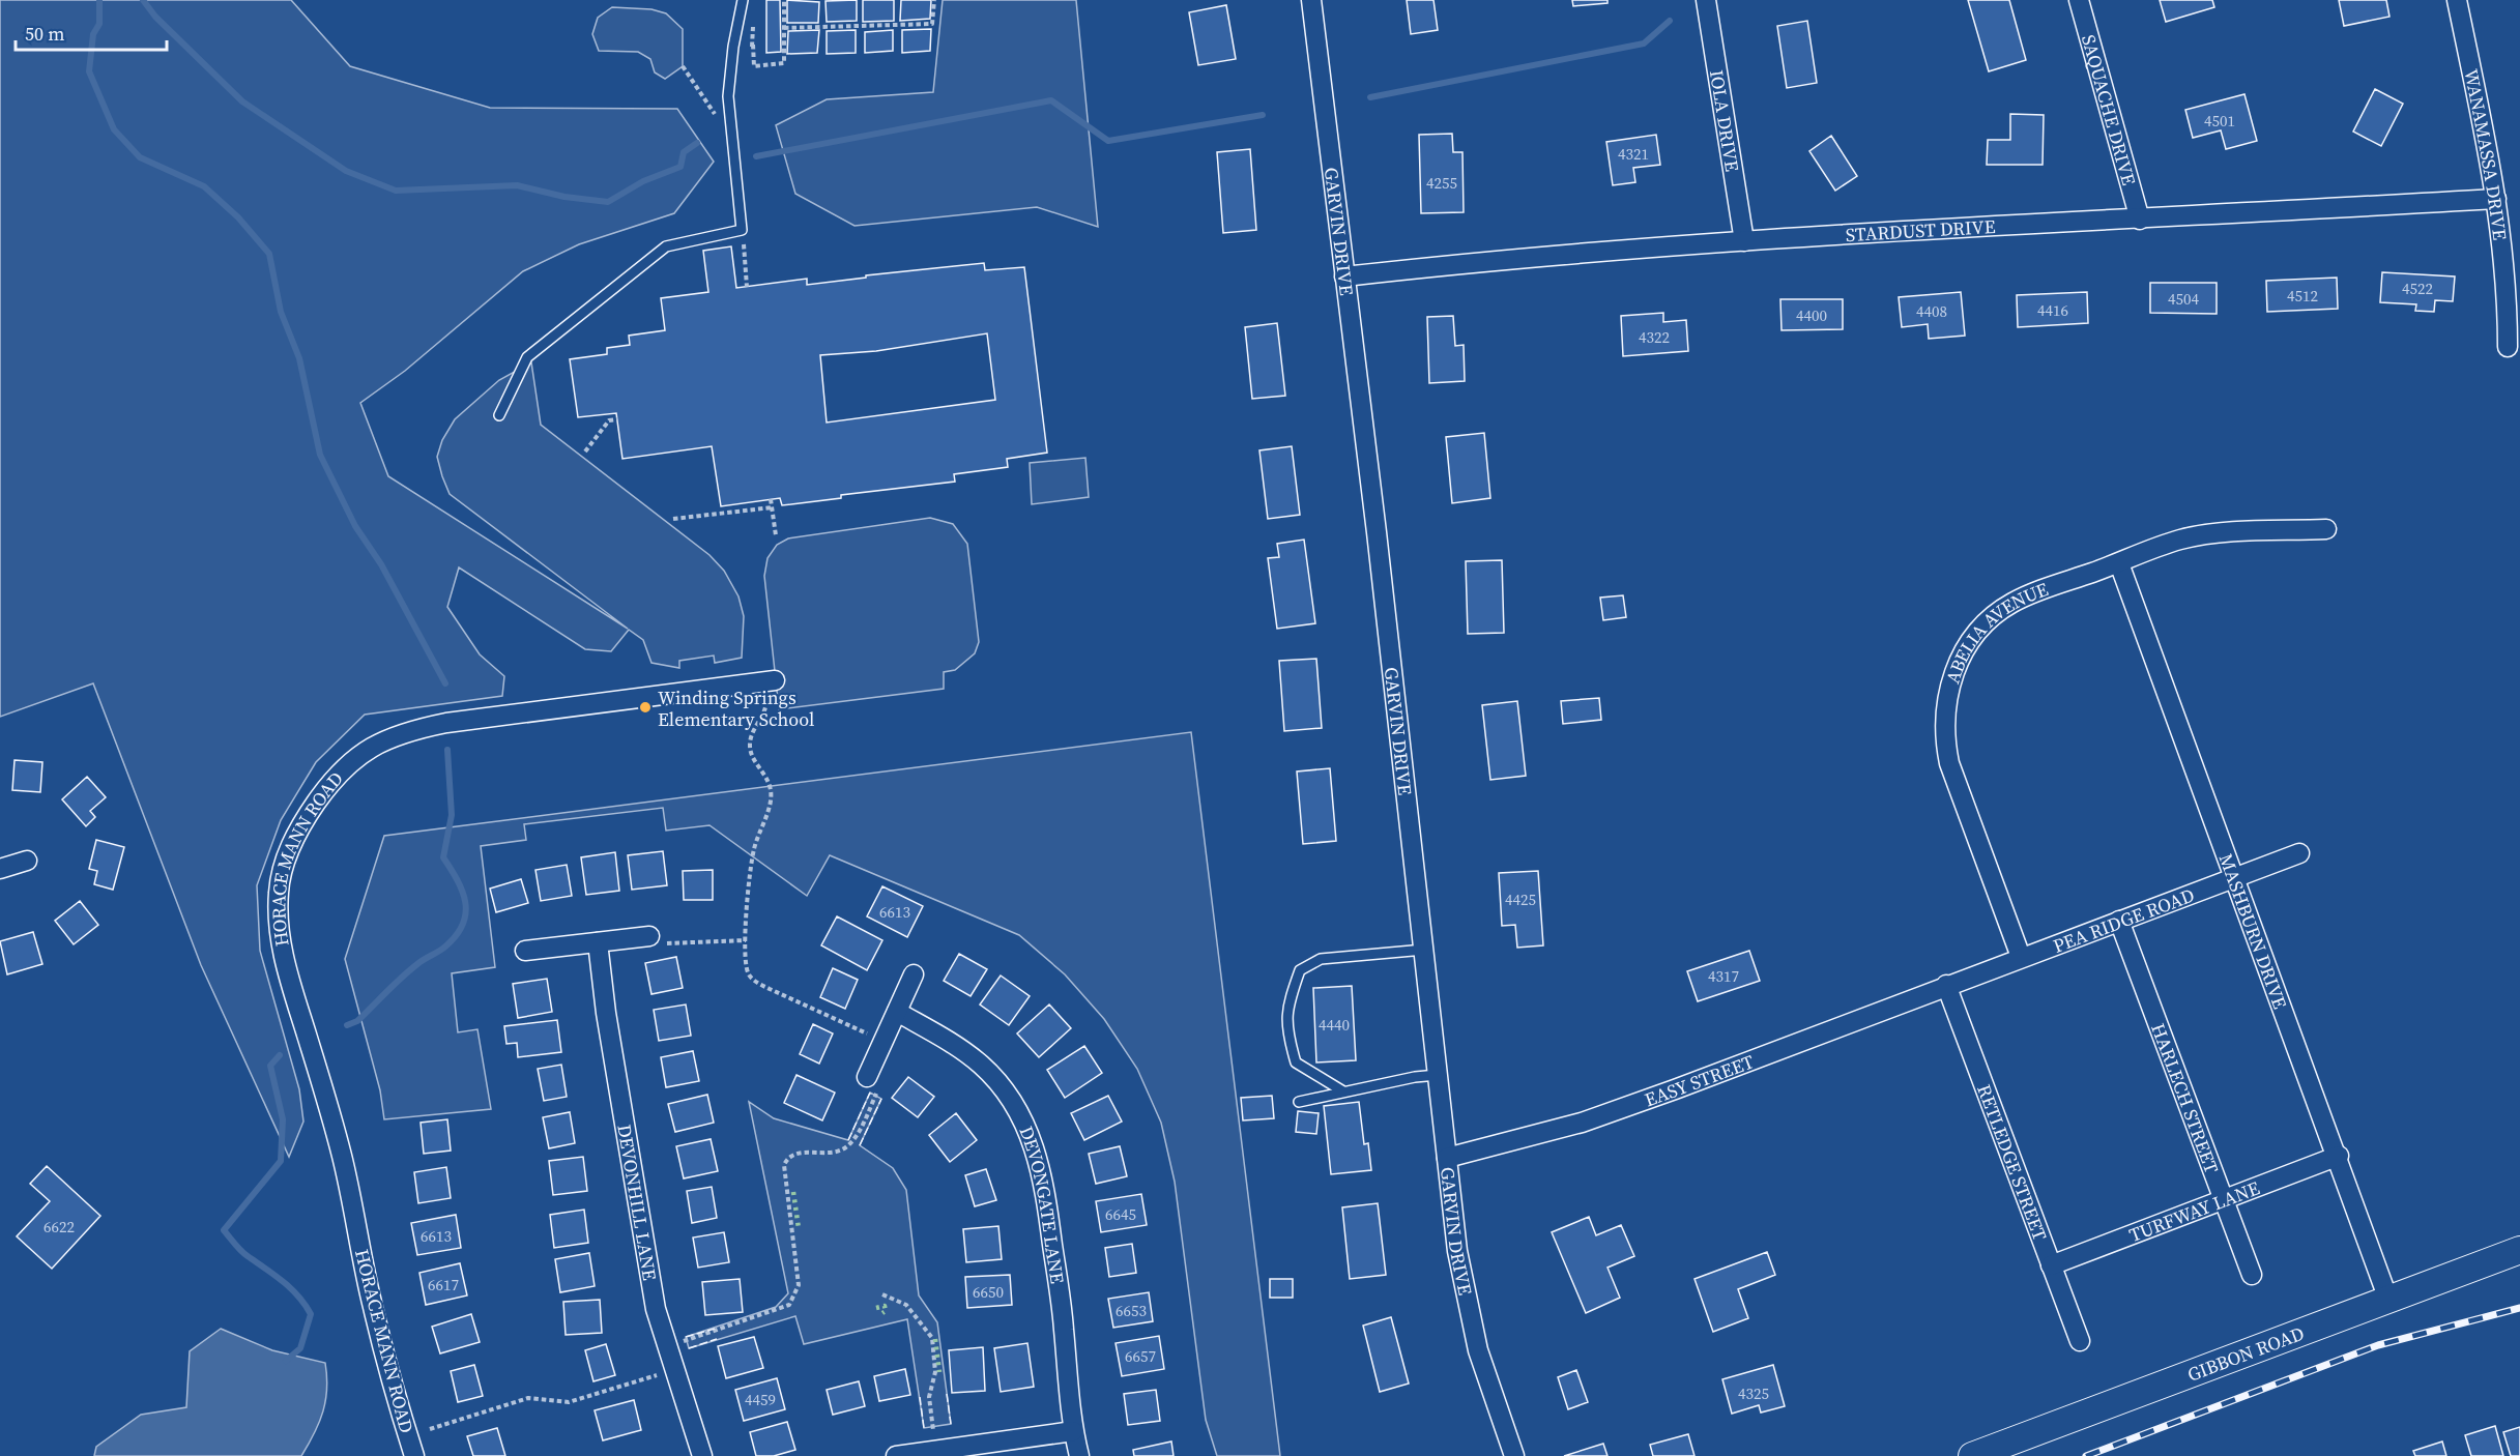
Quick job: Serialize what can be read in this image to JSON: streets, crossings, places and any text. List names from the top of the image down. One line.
{"streets":{"main road":["GIBBON ROAD"],"street":["SAQUACHE DRIVE","IOLA DRIVE","WANAMASSA DRIVE","GARVIN DRIVE","STARDUST DRIVE","ABELIA AVENUE","HORACE MANN ROAD","PEA RIDGE ROAD","MASHBURN DRIVE","EASY STREET","HARLECH STREET","RETLEDGE STREET","DEVONHILL LANE","DEVONGATE LANE","TURFWAY LANE"]},"crossings":[["SAQUACHE DRIVE","STARDUST DRIVE"],["IOLA DRIVE","STARDUST DRIVE"],["WANAMASSA DRIVE","STARDUST DRIVE"],["GARVIN DRIVE","STARDUST DRIVE"],["GARVIN DRIVE","EASY STREET"],["ABELIA AVENUE","PEA RIDGE ROAD"],["ABELIA AVENUE","MASHBURN DRIVE"],["PEA RIDGE ROAD","MASHBURN DRIVE"],["PEA RIDGE ROAD","EASY STREET"],["PEA RIDGE ROAD","HARLECH STREET"],["PEA RIDGE ROAD","RETLEDGE STREET"],["MASHBURN DRIVE","TURFWAY LANE"],["MASHBURN DRIVE","GIBBON ROAD"],["EASY STREET","RETLEDGE STREET"],["HARLECH STREET","TURFWAY LANE"],["RETLEDGE STREET","TURFWAY LANE"]],"places":["Winding Springs Elementary School"],"house_numbers":["4501","4321","4255","4522","4512","4504","4416","4408","4400","4322","4425","6613","4317","4440","6645","6622","6613","6617","6650","6653","6657","4325","4459"],"scale_bar":"50 m"}
